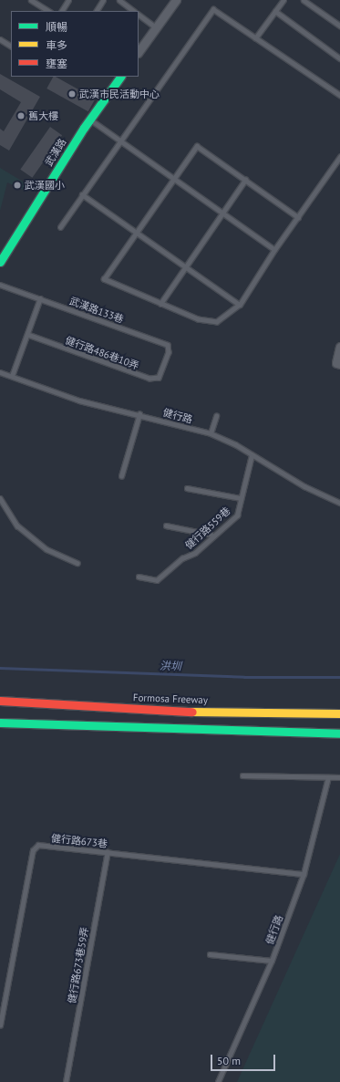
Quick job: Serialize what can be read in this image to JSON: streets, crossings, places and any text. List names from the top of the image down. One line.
{"streets":{"main road":["武漢路","Formosa Freeway"],"lane":["武漢路133巷","健行路486巷10弄","健行路","健行路559巷","健行路673巷","健行路673巷59弄"]},"crossings":[["武漢路133巷","健行路486巷10弄"],["健行路","健行路559巷"],["健行路","健行路673巷"],["健行路673巷","健行路673巷59弄"]],"water":["洪圳"],"places":["武漢市民活動中心","舊大樓","武漢國小"],"legend":["順暢","車多","壅塞"],"scale_bar":"50 m"}
